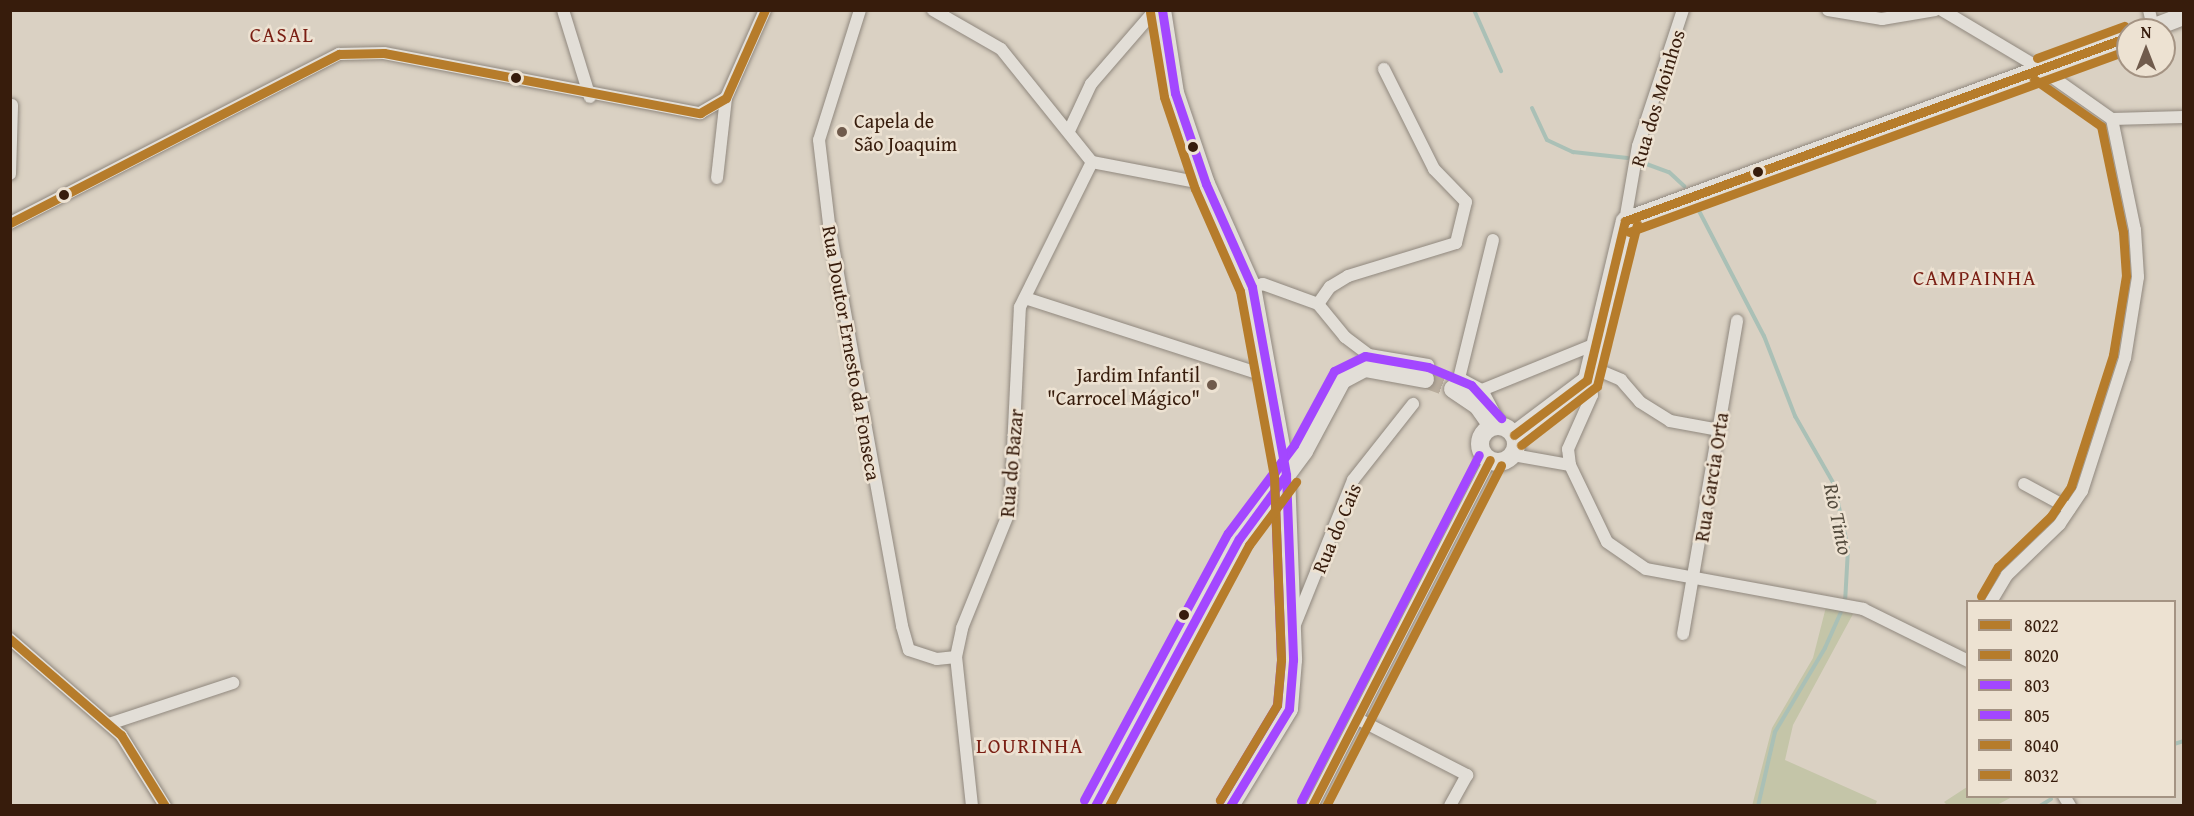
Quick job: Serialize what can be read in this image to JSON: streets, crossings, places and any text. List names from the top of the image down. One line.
{"streets":{"street":["Rua dos Moinhos","Rua Doutor Ernesto da Fonseca","Rua do Bazar","Rua Garcia Orta","Rua do Cais"]},"crossings":[["Rua Doutor Ernesto da Fonseca","Rua do Bazar"]],"districts":["CASAL","CAMPAINHA","LOURINHA"],"water":["Rio Tinto"],"places":["Capela de São Joaquim","Jardim Infantil \"Carrocel Mágico\""],"lines":["transit line 8022","transit line 805","transit line 8040","transit line 8032","transit line 8020","transit line 803"],"legend":["8022","8020","803","805","8040","8032"],"north":"top"}
